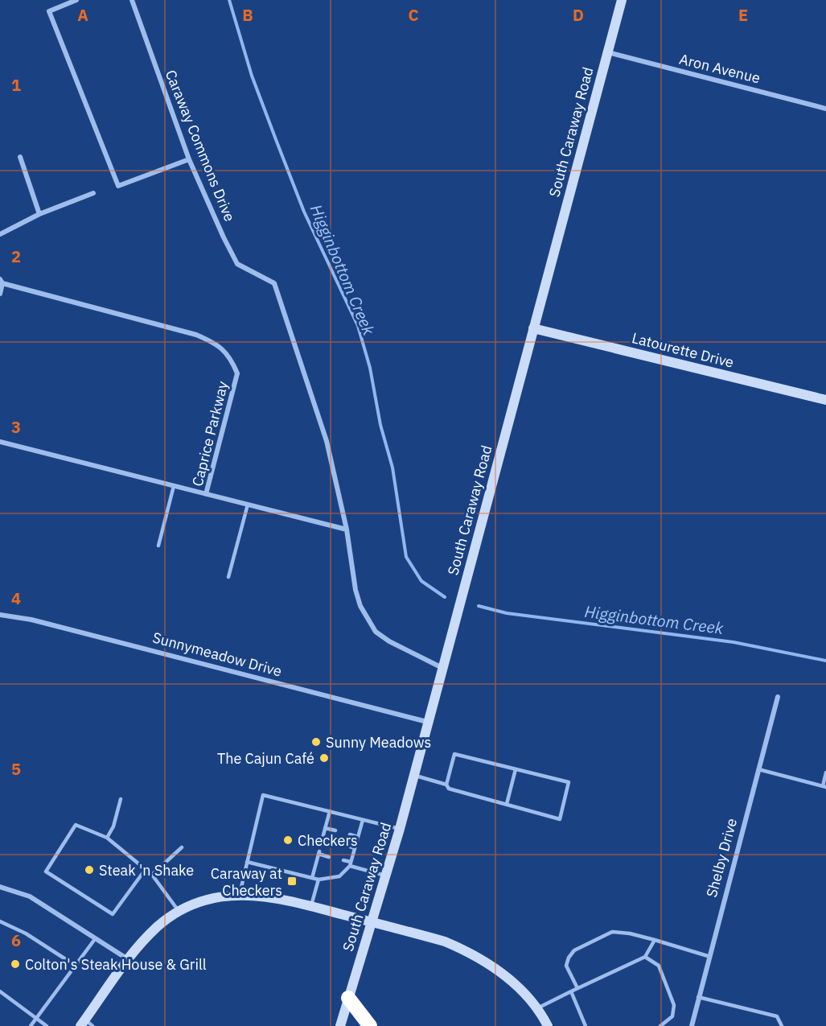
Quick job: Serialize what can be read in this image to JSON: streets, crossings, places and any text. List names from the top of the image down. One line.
{"streets":{"street":["Aron Avenue","South Caraway Road","Caraway Commons Drive","Latourette Drive","Caprice Parkway","Sunnymeadow Drive","Shelby Drive"]},"crossings":[["Aron Avenue","South Caraway Road"],["South Caraway Road","Latourette Drive"],["South Caraway Road","Sunnymeadow Drive"],["Caraway Commons Drive","Caprice Parkway"]],"water":["Higginbottom Creek"],"places":{"other":["Sunny Meadows","The Cajun Café","Checkers","Steak 'n Shake","Colton's Steak House & Grill"],"transit":["Caraway at Checkers"]},"grid":{"columns":["A","B","C","D","E"],"rows":["1","2","3","4","5","6"]}}
